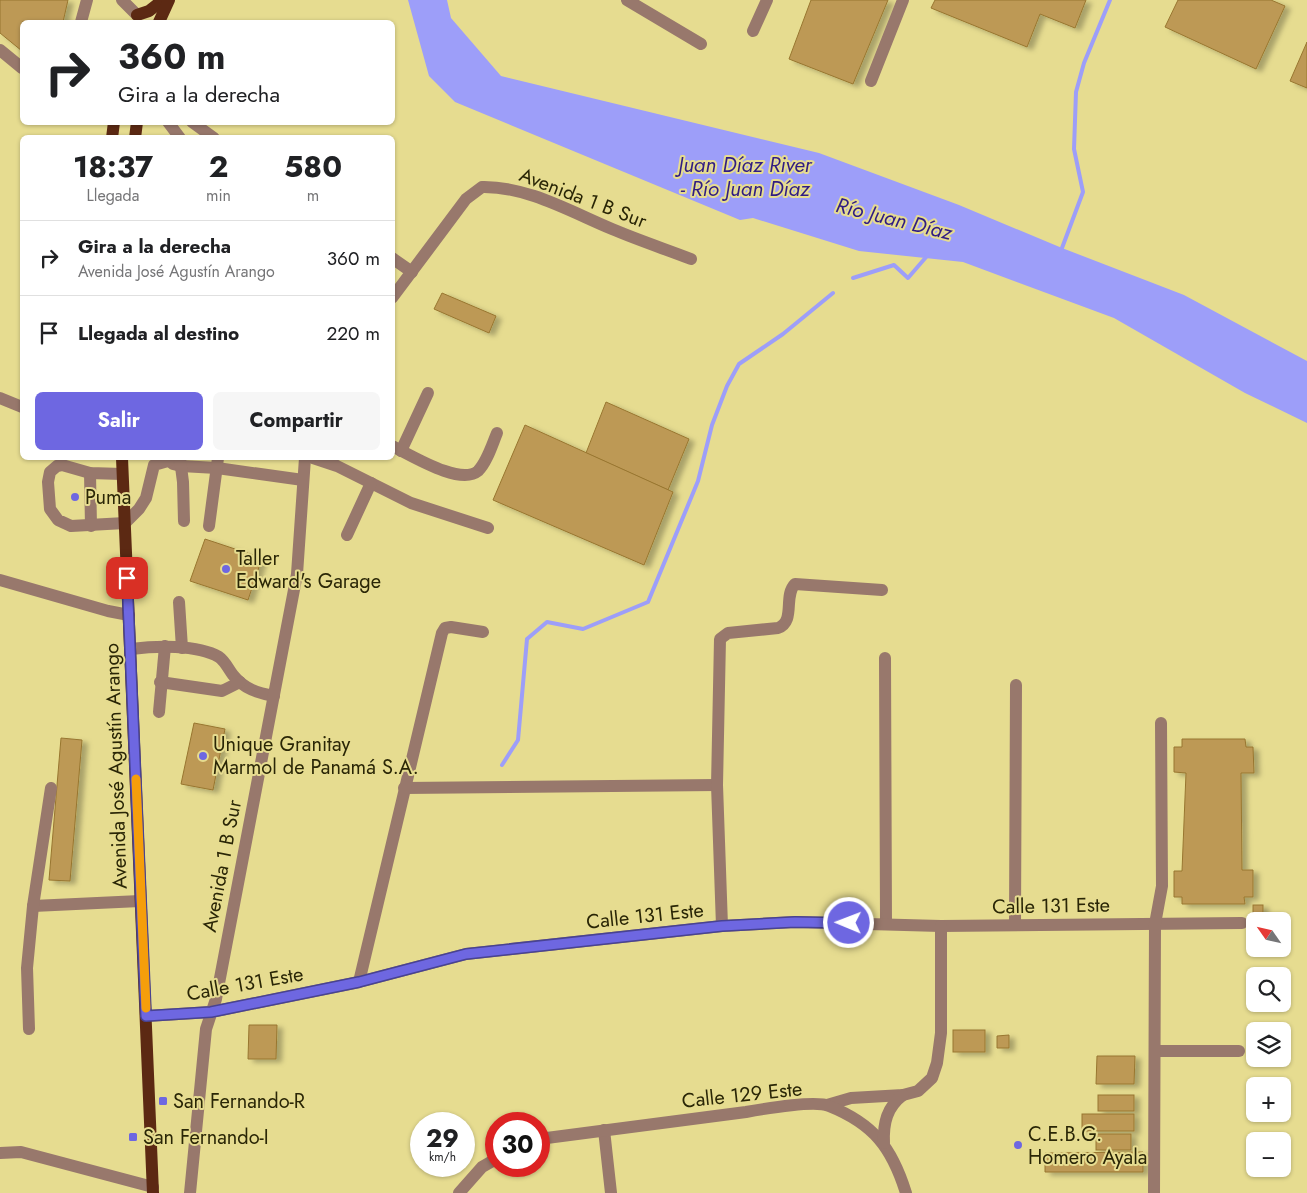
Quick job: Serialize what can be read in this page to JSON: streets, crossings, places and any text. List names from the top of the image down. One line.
{"streets":{"main road":["Avenida José Agustín Arango"],"street":["Avenida 1 B Sur","Calle 131 Este","Calle 129 Este"]},"crossings":[["Avenida 1 B Sur","Calle 131 Este"],["Avenida José Agustín Arango","Calle 131 Este"]],"water":["Juan Díaz River - Río Juan Díaz","Río Juan Díaz"],"places":{"other":["Puma","Taller Edward's Garage","Unique Granitay Marmol de Panamá S.A.","C.E.B.G. Homero Ayala"],"transit":["San Fernando-R","San Fernando-I"]},"north":"top left","page":{"turn":["360 m","Gira a la derecha"],"eta":["18:37","Llegada","2","min","580","m"],"list":[{"name":"Gira a la derecha","note":"Avenida José Agustín Arango","value":"360 m"},{"name":"Llegada al destino","value":"220 m"}],"buttons":["Salir","Compartir"],"map_buttons":["+","−"],"speed":"29 km/h","limit":"30"}}
